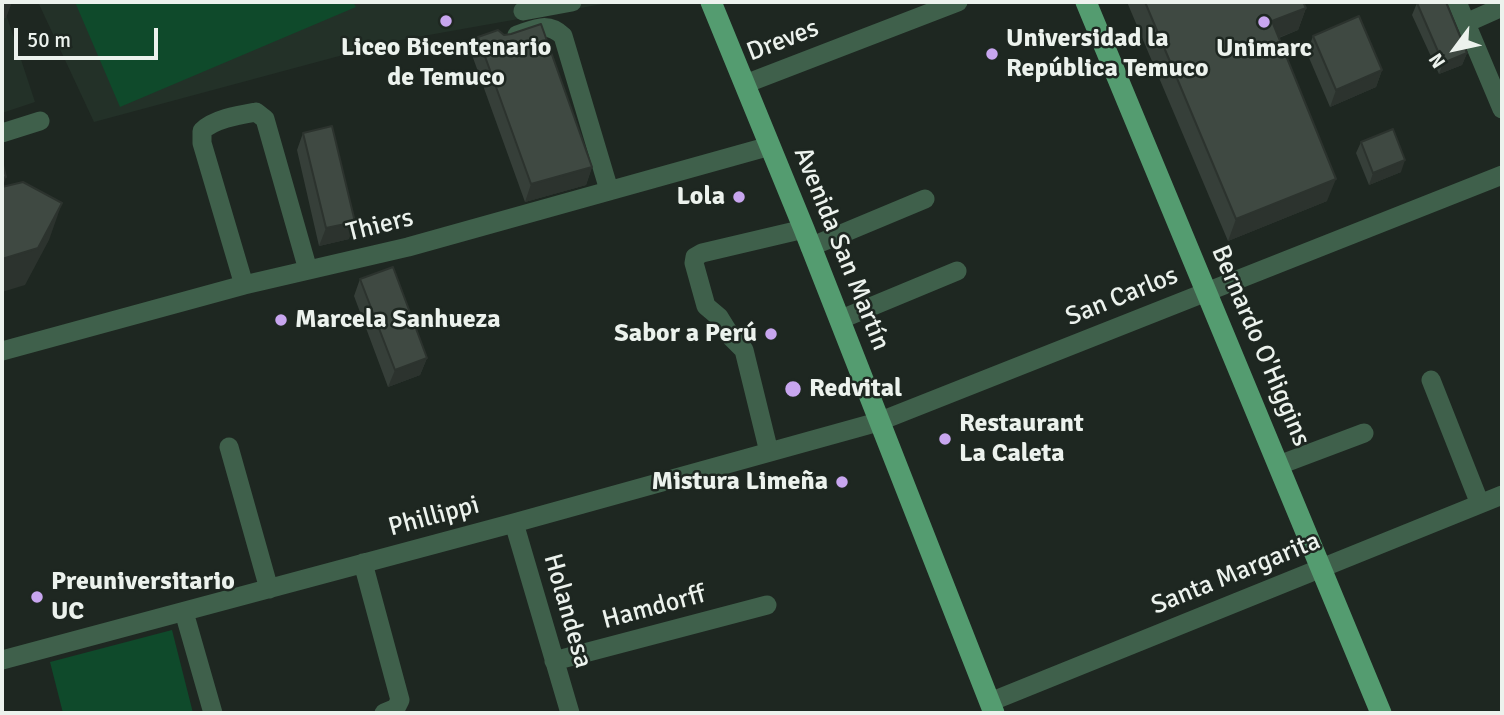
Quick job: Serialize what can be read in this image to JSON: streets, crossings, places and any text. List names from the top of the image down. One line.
{"streets":{"main road":["Avenida San Martín","Bernardo O'Higgins"],"street":["Dreves","Thiers","San Carlos","Phillippi","Santa Margarita","Hamdorff","Holandesa"]},"crossings":[["Dreves","Avenida San Martín"],["Thiers","Avenida San Martín"],["Avenida San Martín","San Carlos"],["Avenida San Martín","Phillippi"],["Avenida San Martín","Santa Margarita"],["San Carlos","Bernardo O'Higgins"],["San Carlos","Phillippi"],["Bernardo O'Higgins","Santa Margarita"],["Phillippi","Holandesa"],["Hamdorff","Holandesa"]],"places":["Liceo Bicentenario de Temuco","Unimarc","Universidad la República Temuco","Lola","Marcela Sanhueza","Sabor a Perú","Redvital","Restaurant La Caleta","Mistura Limeña","Preuniversitario UC"],"scale_bar":"50 m","north":"bottom left"}
